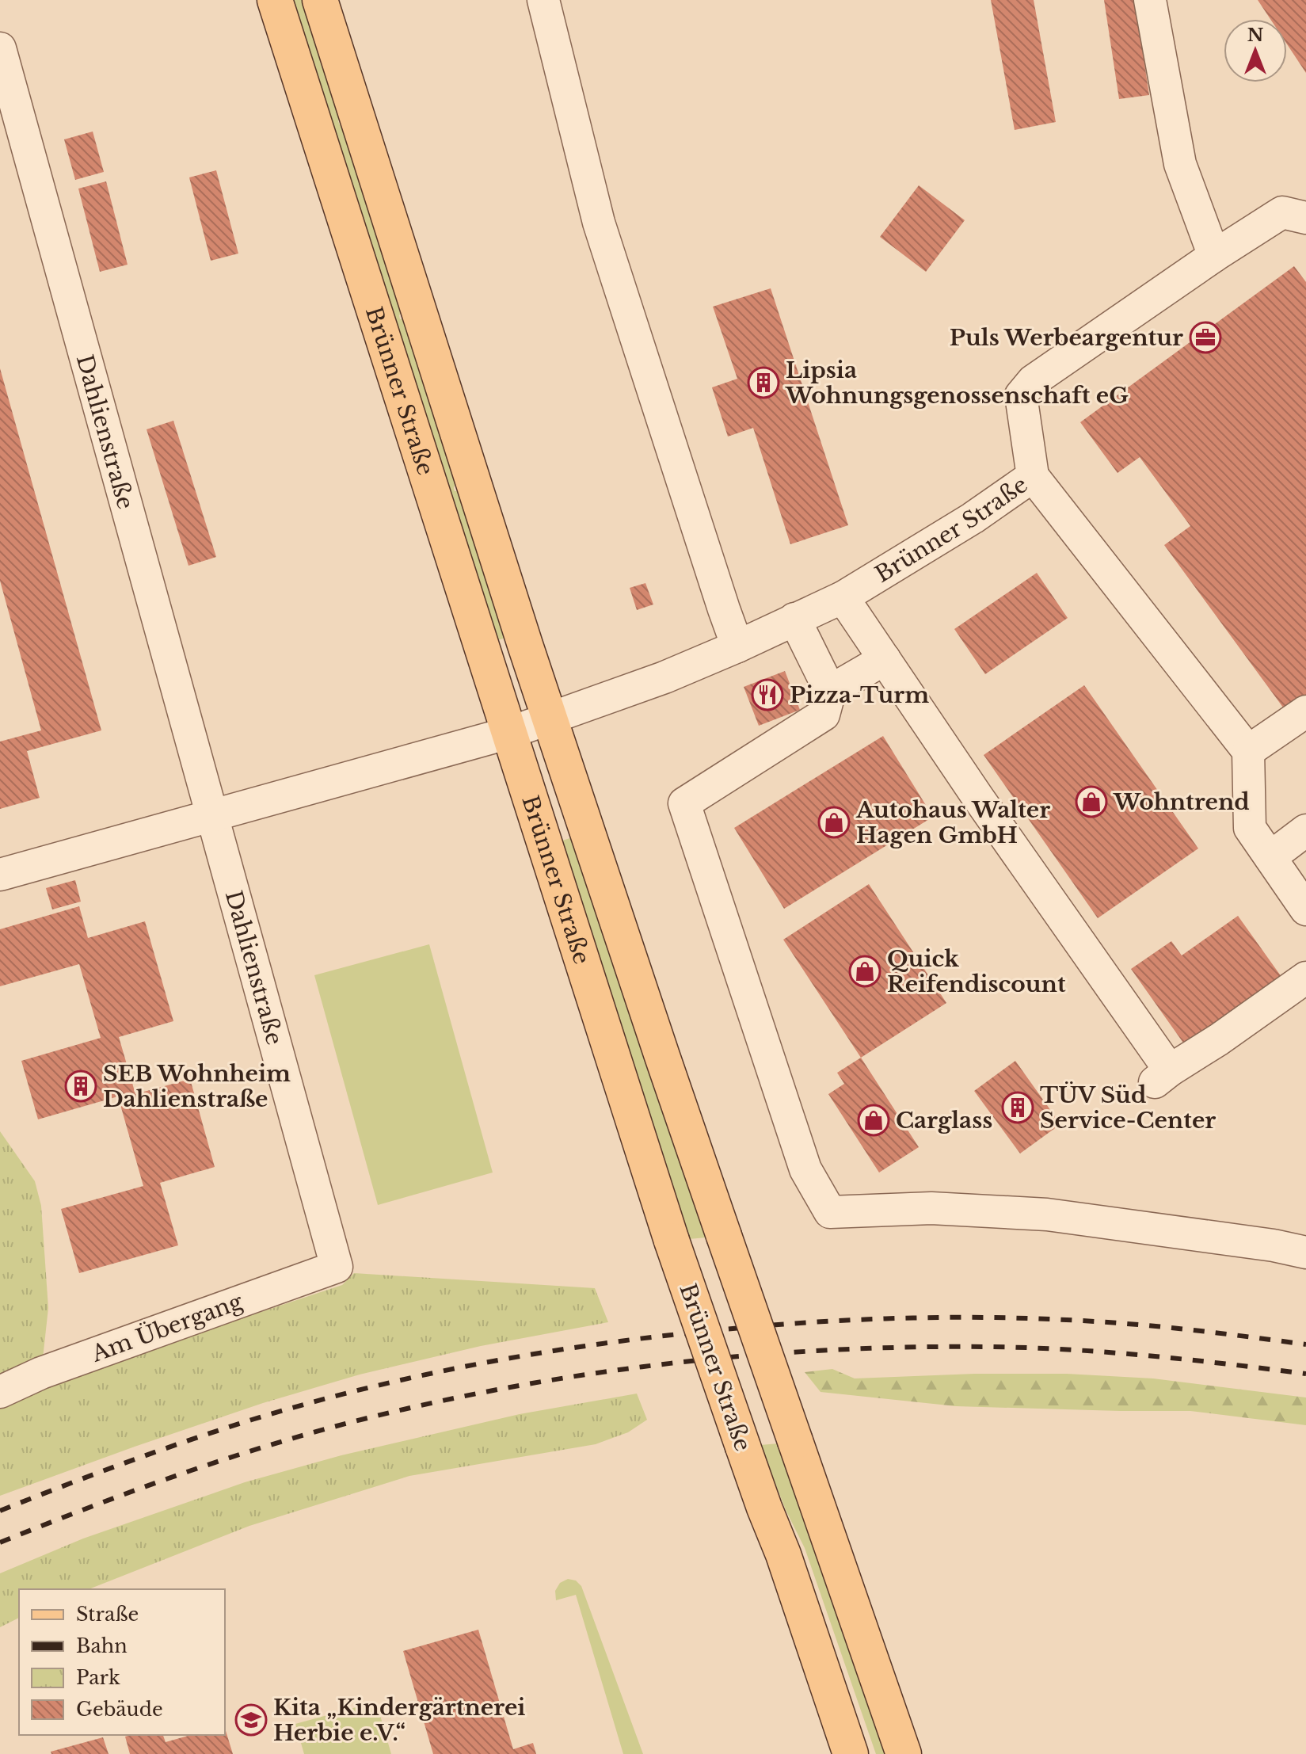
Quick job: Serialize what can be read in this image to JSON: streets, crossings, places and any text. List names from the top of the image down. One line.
{"streets":{"main road":["Brünner Straße"],"street":["Dahlienstraße","Am Übergang"]},"crossings":[["Dahlienstraße","Am Übergang"]],"places":{"office":["Puls Werbeargentur"],"building":["Lipsia Wohnungsgenossenschaft eG","SEB Wohnheim Dahlienstraße","TÜV Süd Service-Center"],"restaurant":["Pizza-Turm"],"shop":["Wohntrend","Autohaus Walter Hagen GmbH","Quick Reifendiscount","Carglass"],"school or university":["Kita „Kindergärtnerei Herbie e.V.“"]},"legend":["Straße","Bahn","Park","Gebäude"],"north":"top"}
